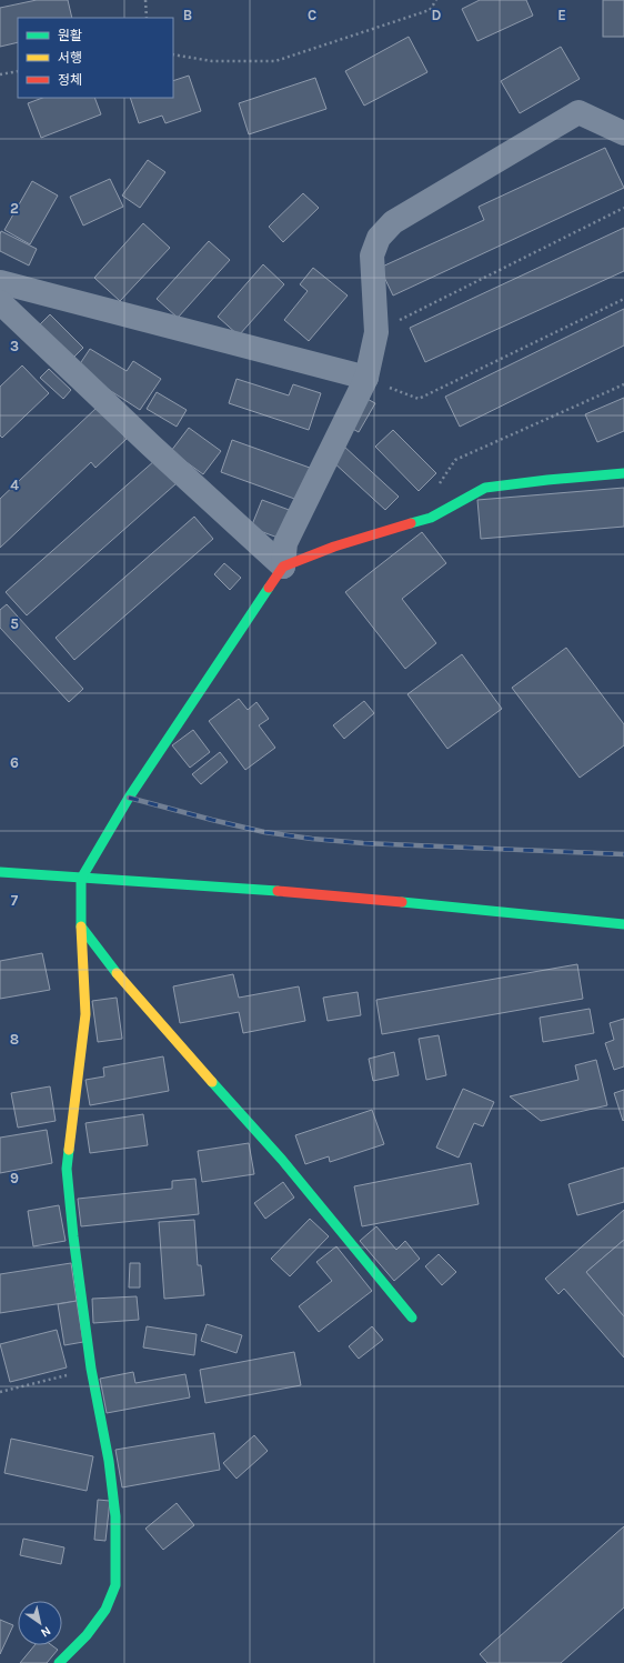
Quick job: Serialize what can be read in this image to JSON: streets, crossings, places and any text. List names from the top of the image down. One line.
{"legend":["원활","서행","정체"],"north":"bottom right","grid":{"columns":["B","C","D","E"],"rows":["2","3","4","5","6","7","8","9"]}}
